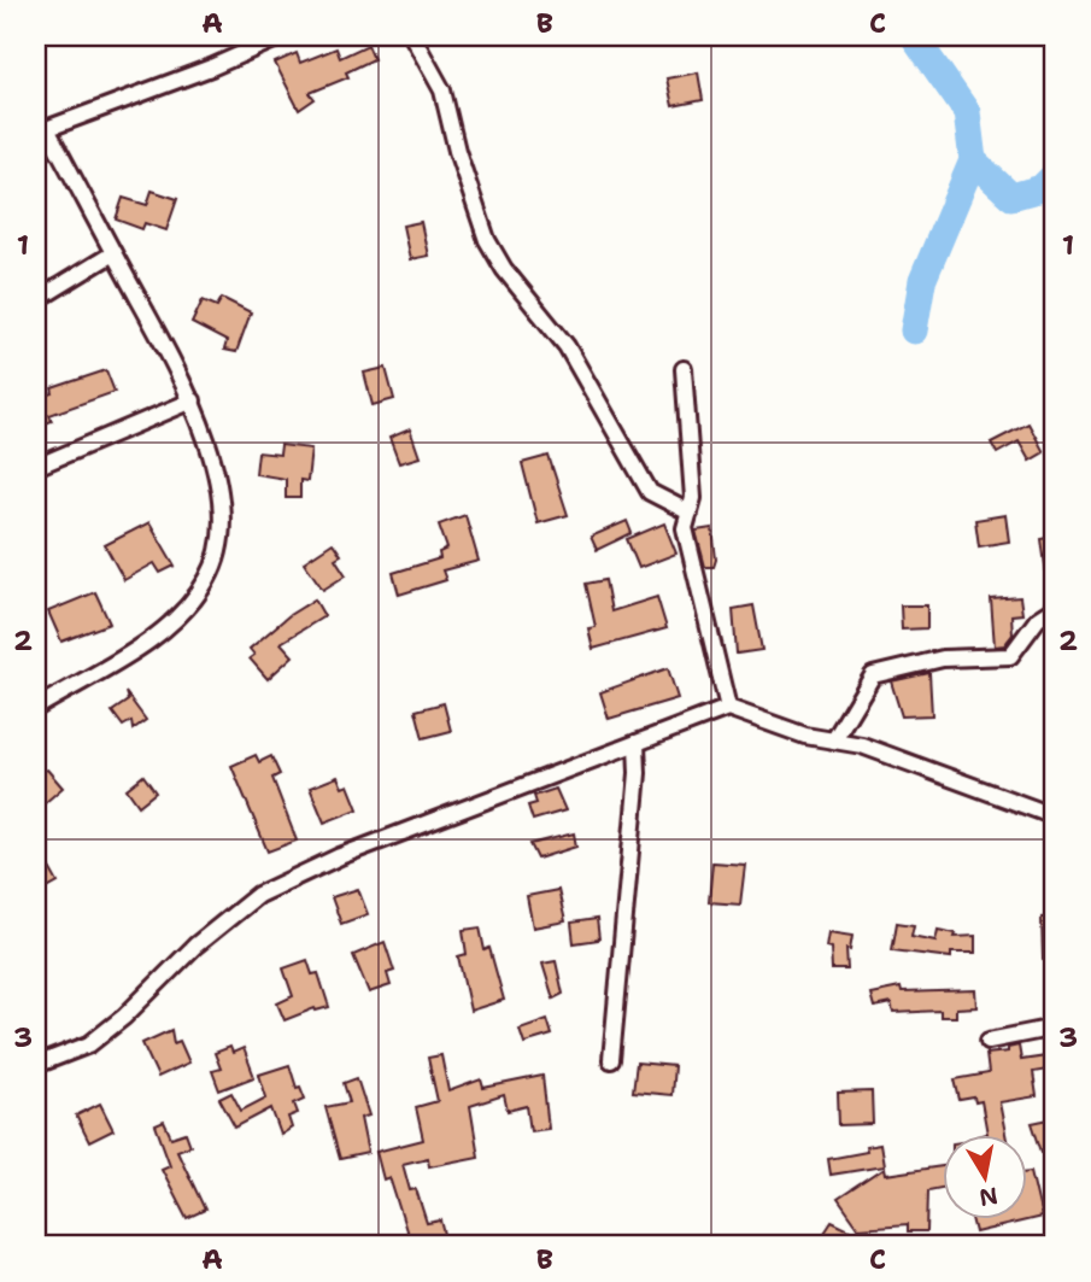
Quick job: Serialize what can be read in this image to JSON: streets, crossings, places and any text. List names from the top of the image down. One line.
{"north":"bottom","grid":{"columns":["A","B","C"],"rows":["1","2","3"]}}
